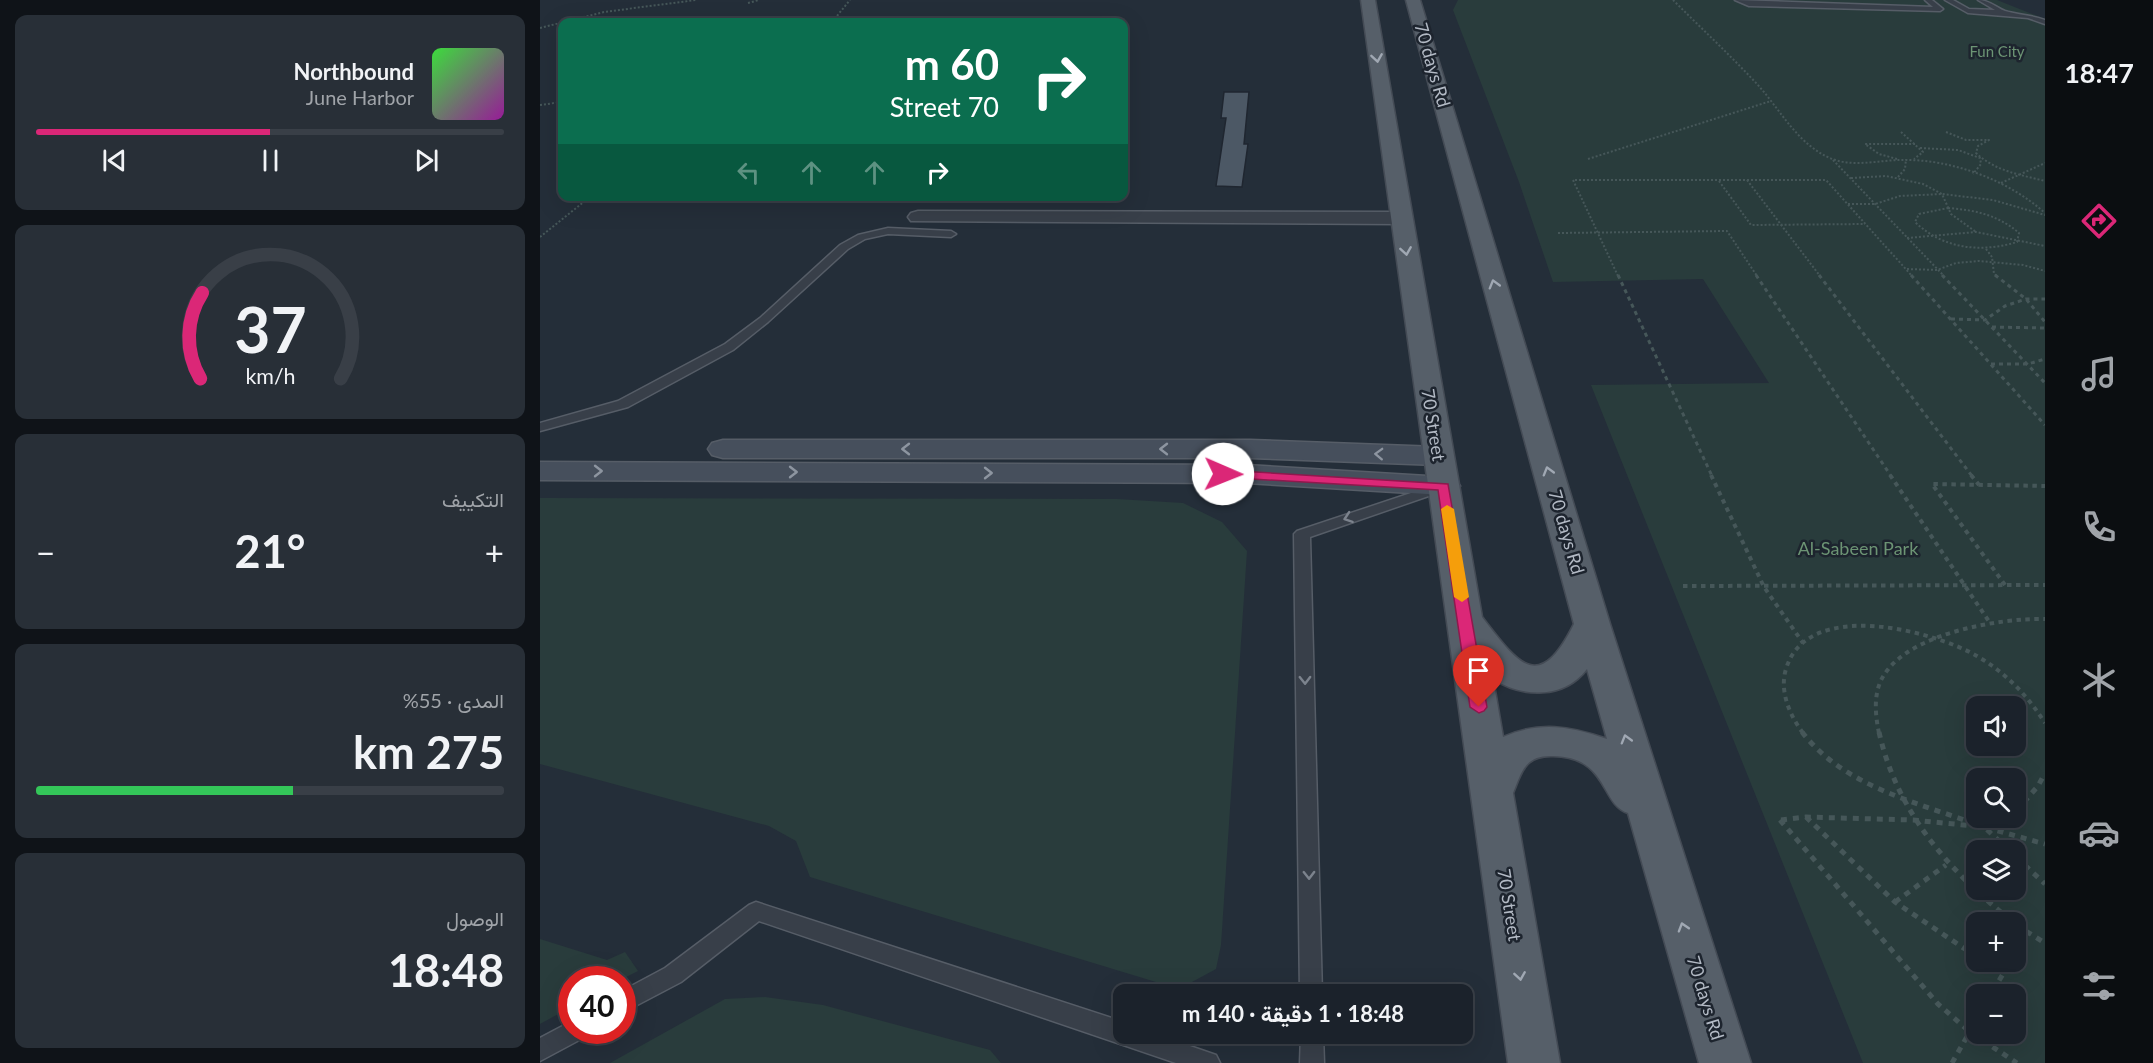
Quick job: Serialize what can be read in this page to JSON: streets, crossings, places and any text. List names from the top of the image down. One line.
{"streets":{"main road":["70 days Rd","70 Street"]},"one_way":["70 days Rd","70 Street"],"parks":["Fun City","Al-Sabeen Park"],"page":{"tabs":"18:47","turn":["60 m","70 Street"],"song":["Northbound","June Harbor"],"tile":["التكييف",["المدى · 55%","275 km"],["الوصول","18:48"]],"heat":["−","21°","+"],"map_buttons":["+","−"],"limit":"40","trip":"18:48 · 1 دقيقة · 140 m","gauge":["37","km/h"]}}
